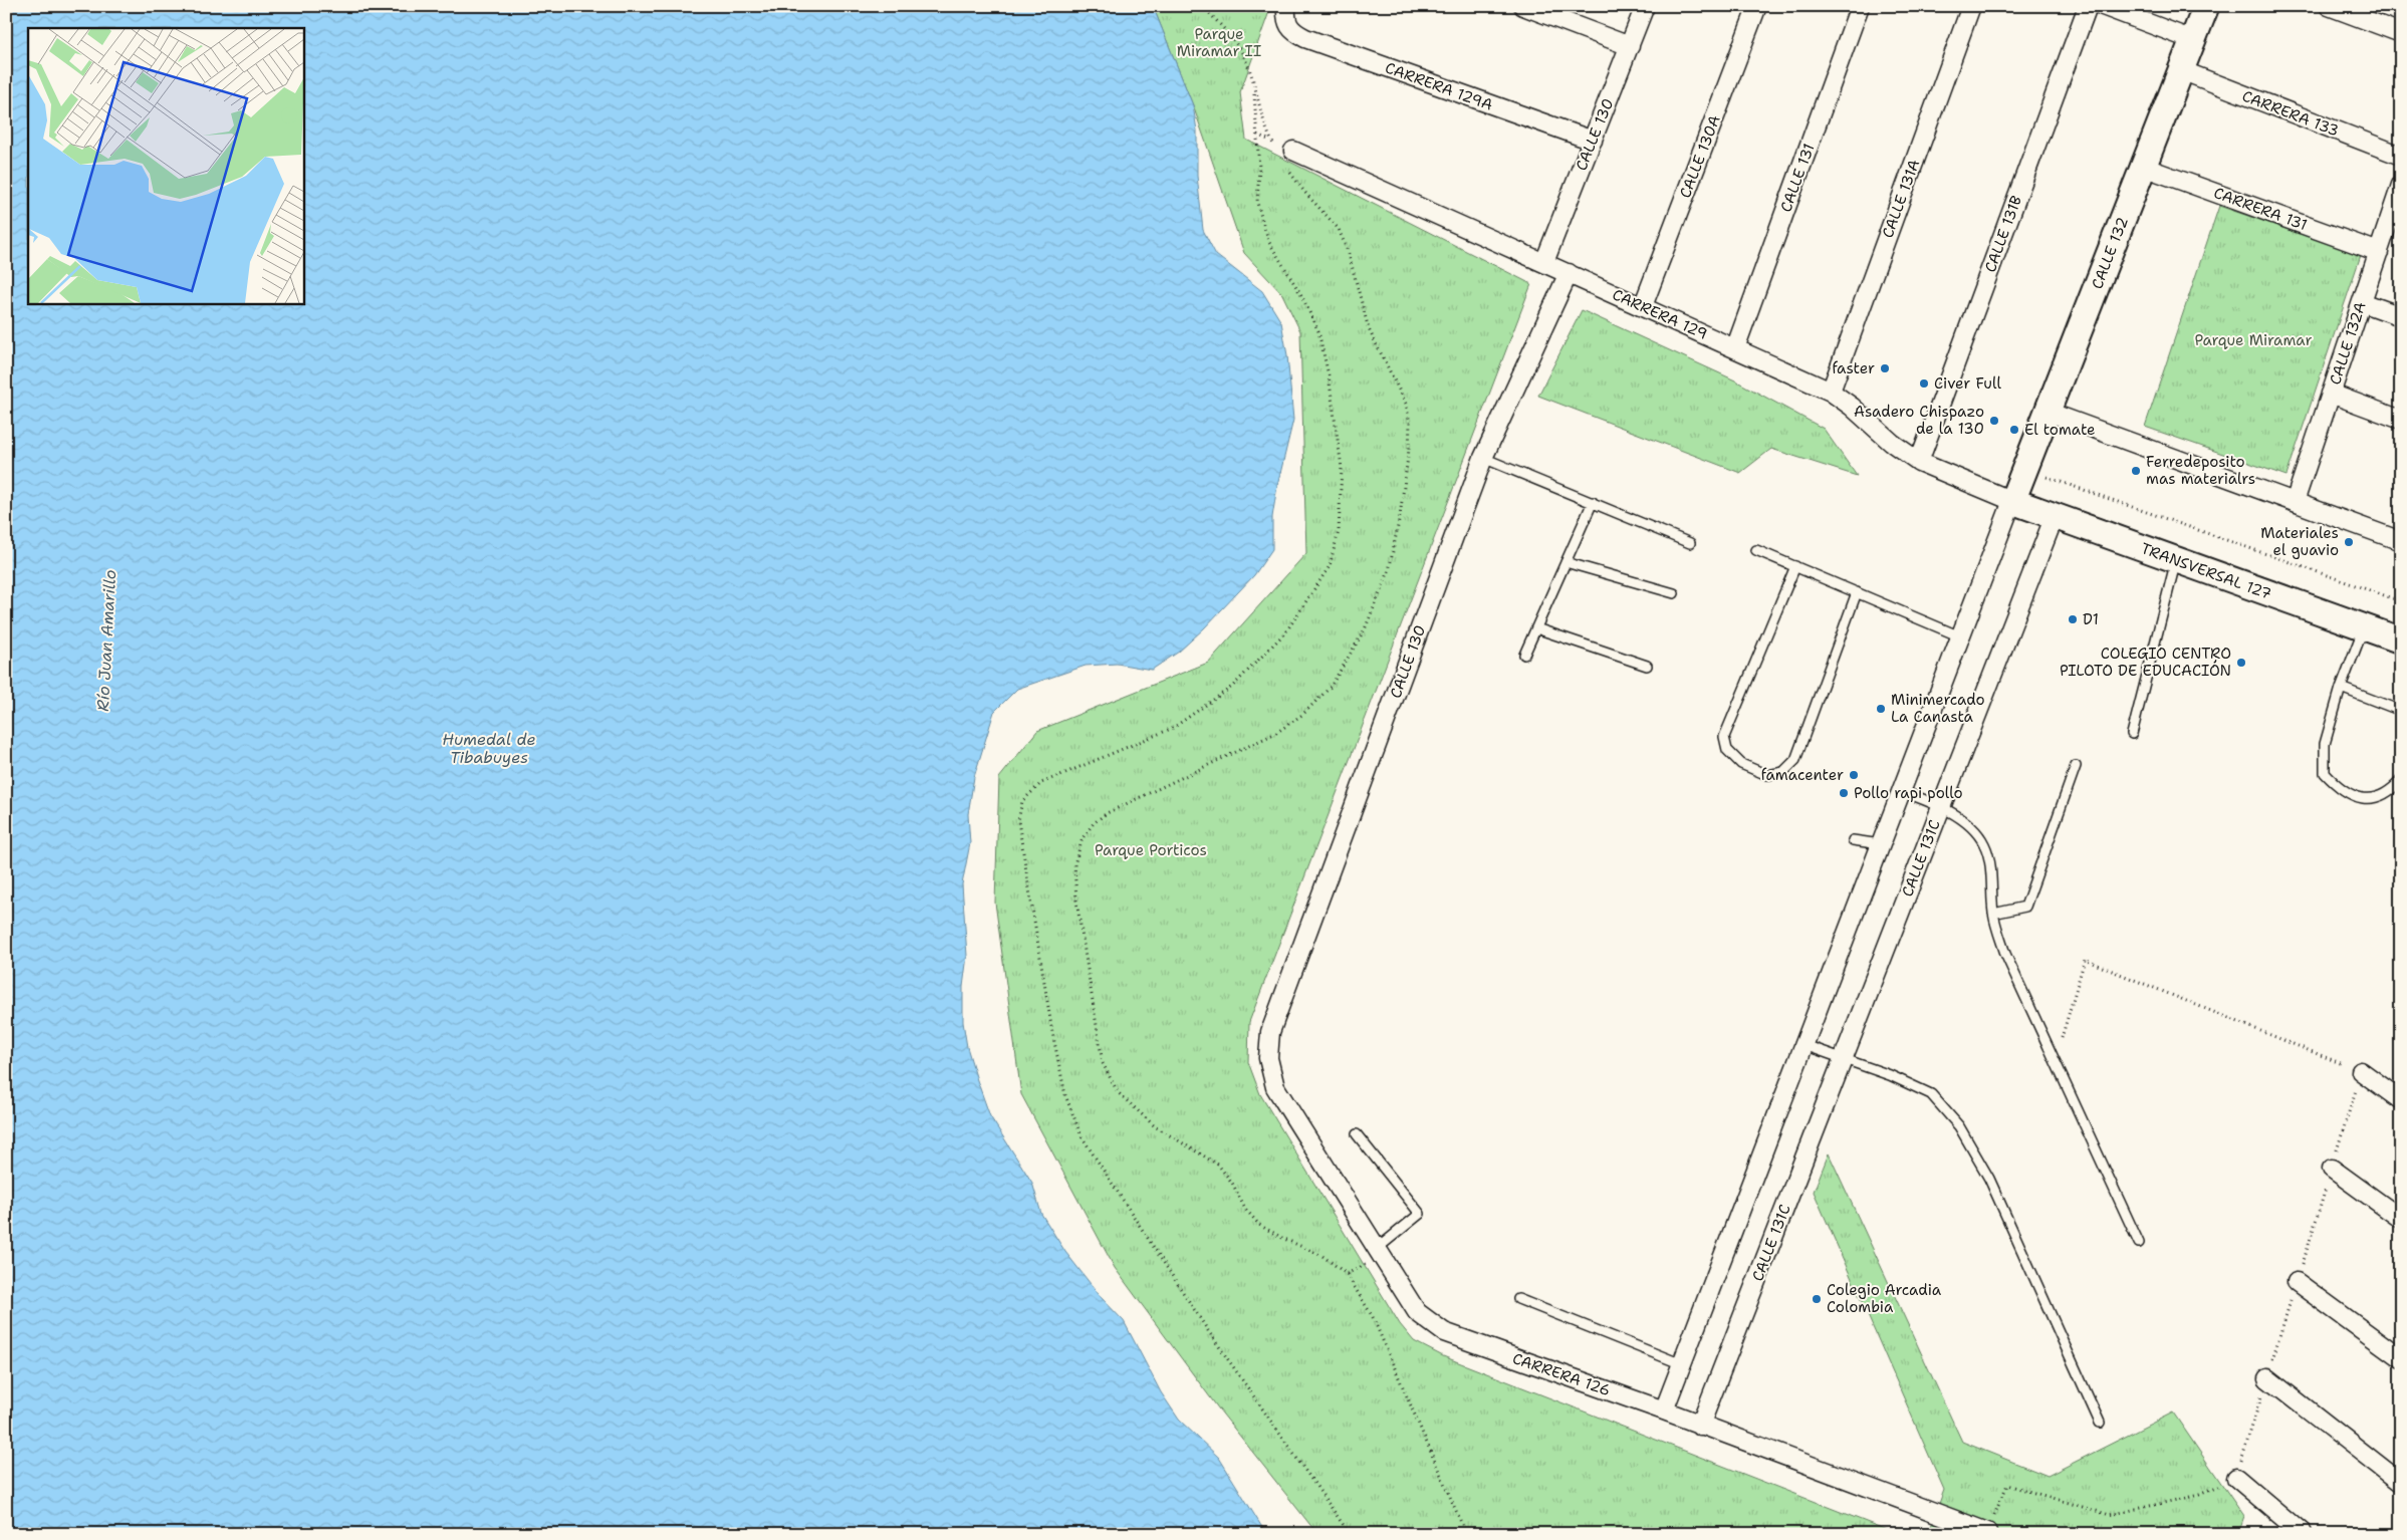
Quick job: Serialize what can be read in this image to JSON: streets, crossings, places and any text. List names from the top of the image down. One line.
{"streets":{"street":["CARRERA 129A","CARRERA 133","CALLE 130","CALLE 130A","CALLE 131","CALLE 131A","CARRERA 131","CALLE 131B","CALLE 132","CARRERA 129","CALLE 132A","TRANSVERSAL 127","CALLE 131C","CARRERA 126"]},"crossings":[["CARRERA 129A","CALLE 130"],["CARRERA 133","CALLE 132"],["CALLE 130","CARRERA 129"],["CALLE 130","CARRERA 126"],["CALLE 130A","CARRERA 129"],["CALLE 131","CARRERA 129"],["CALLE 131A","CARRERA 129"],["CARRERA 131","CALLE 132"],["CARRERA 131","CALLE 132A"],["CALLE 131B","CARRERA 129"],["CALLE 132","CARRERA 129"],["CALLE 132","TRANSVERSAL 127"],["CARRERA 129","TRANSVERSAL 127"],["TRANSVERSAL 127","CALLE 131C"],["CALLE 131C","CARRERA 126"]],"water":["Río Juan Amarillo","Humedal de Tibabuyes"],"parks":["Parque Miramar II","Parque Miramar","Parque Porticos"],"places":["faster","Civer Full","Asadero Chispazo de la 130","El tomate","Ferredeposito mas materialrs","Materiales el guavio","D1","COLEGIO CENTRO PILOTO DE EDUCACIÓN","Minimercado La Canasta","famacenter","Pollo rapi pollo","Colegio Arcadia Colombia"]}
